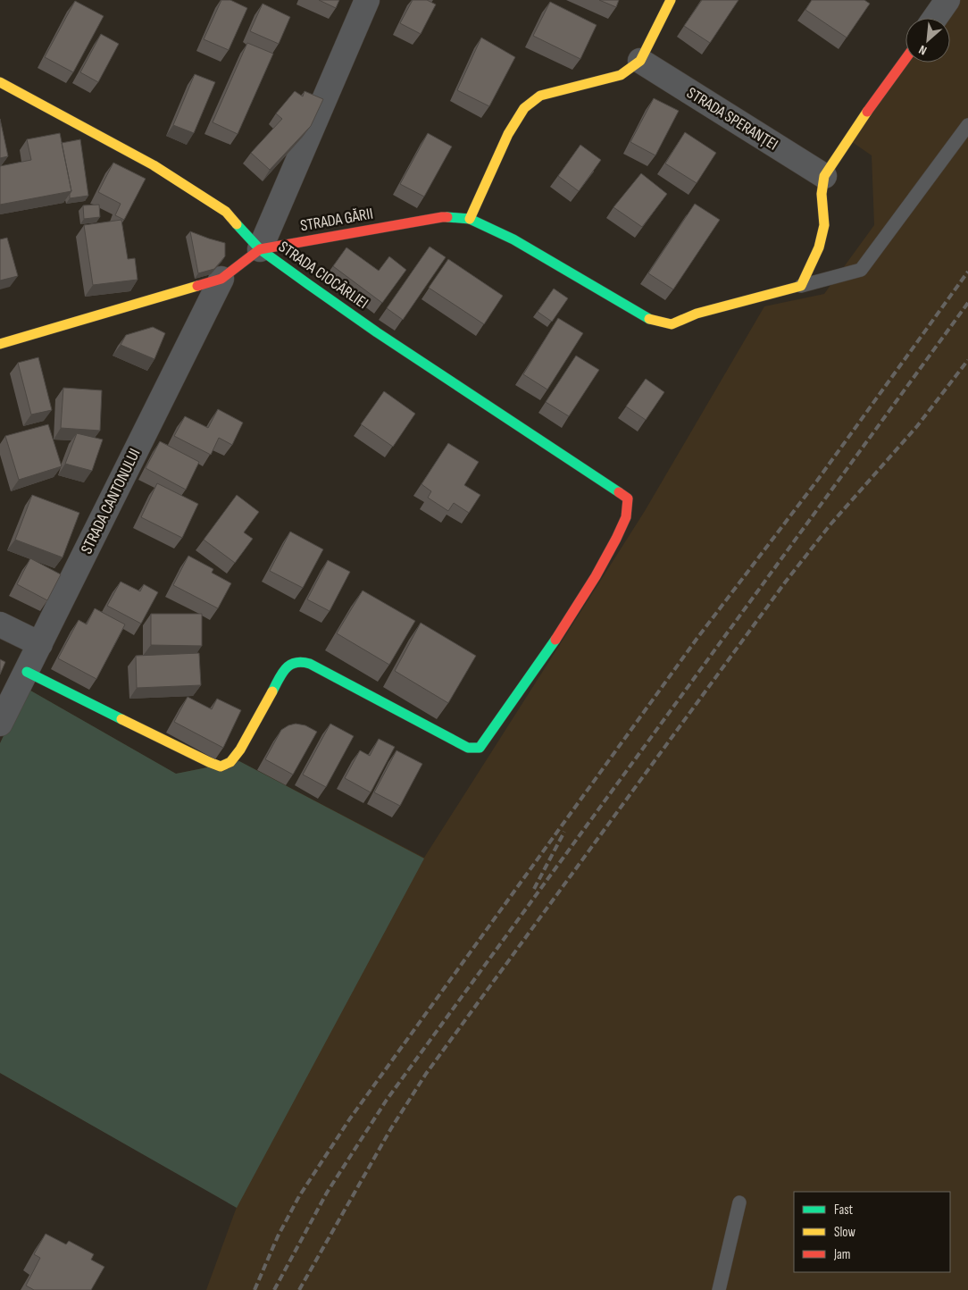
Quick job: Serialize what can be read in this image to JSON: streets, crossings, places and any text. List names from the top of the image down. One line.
{"streets":{"street":["STRADA SPERANȚEI","STRADA GĂRII","STRADA CIOCÂRLIEI","STRADA CANTONULUI"]},"crossings":[["STRADA GĂRII","STRADA CIOCÂRLIEI"],["STRADA GĂRII","STRADA CANTONULUI"],["STRADA CIOCÂRLIEI","STRADA CANTONULUI"]],"legend":["Fast","Slow","Jam"],"north":"bottom left"}
